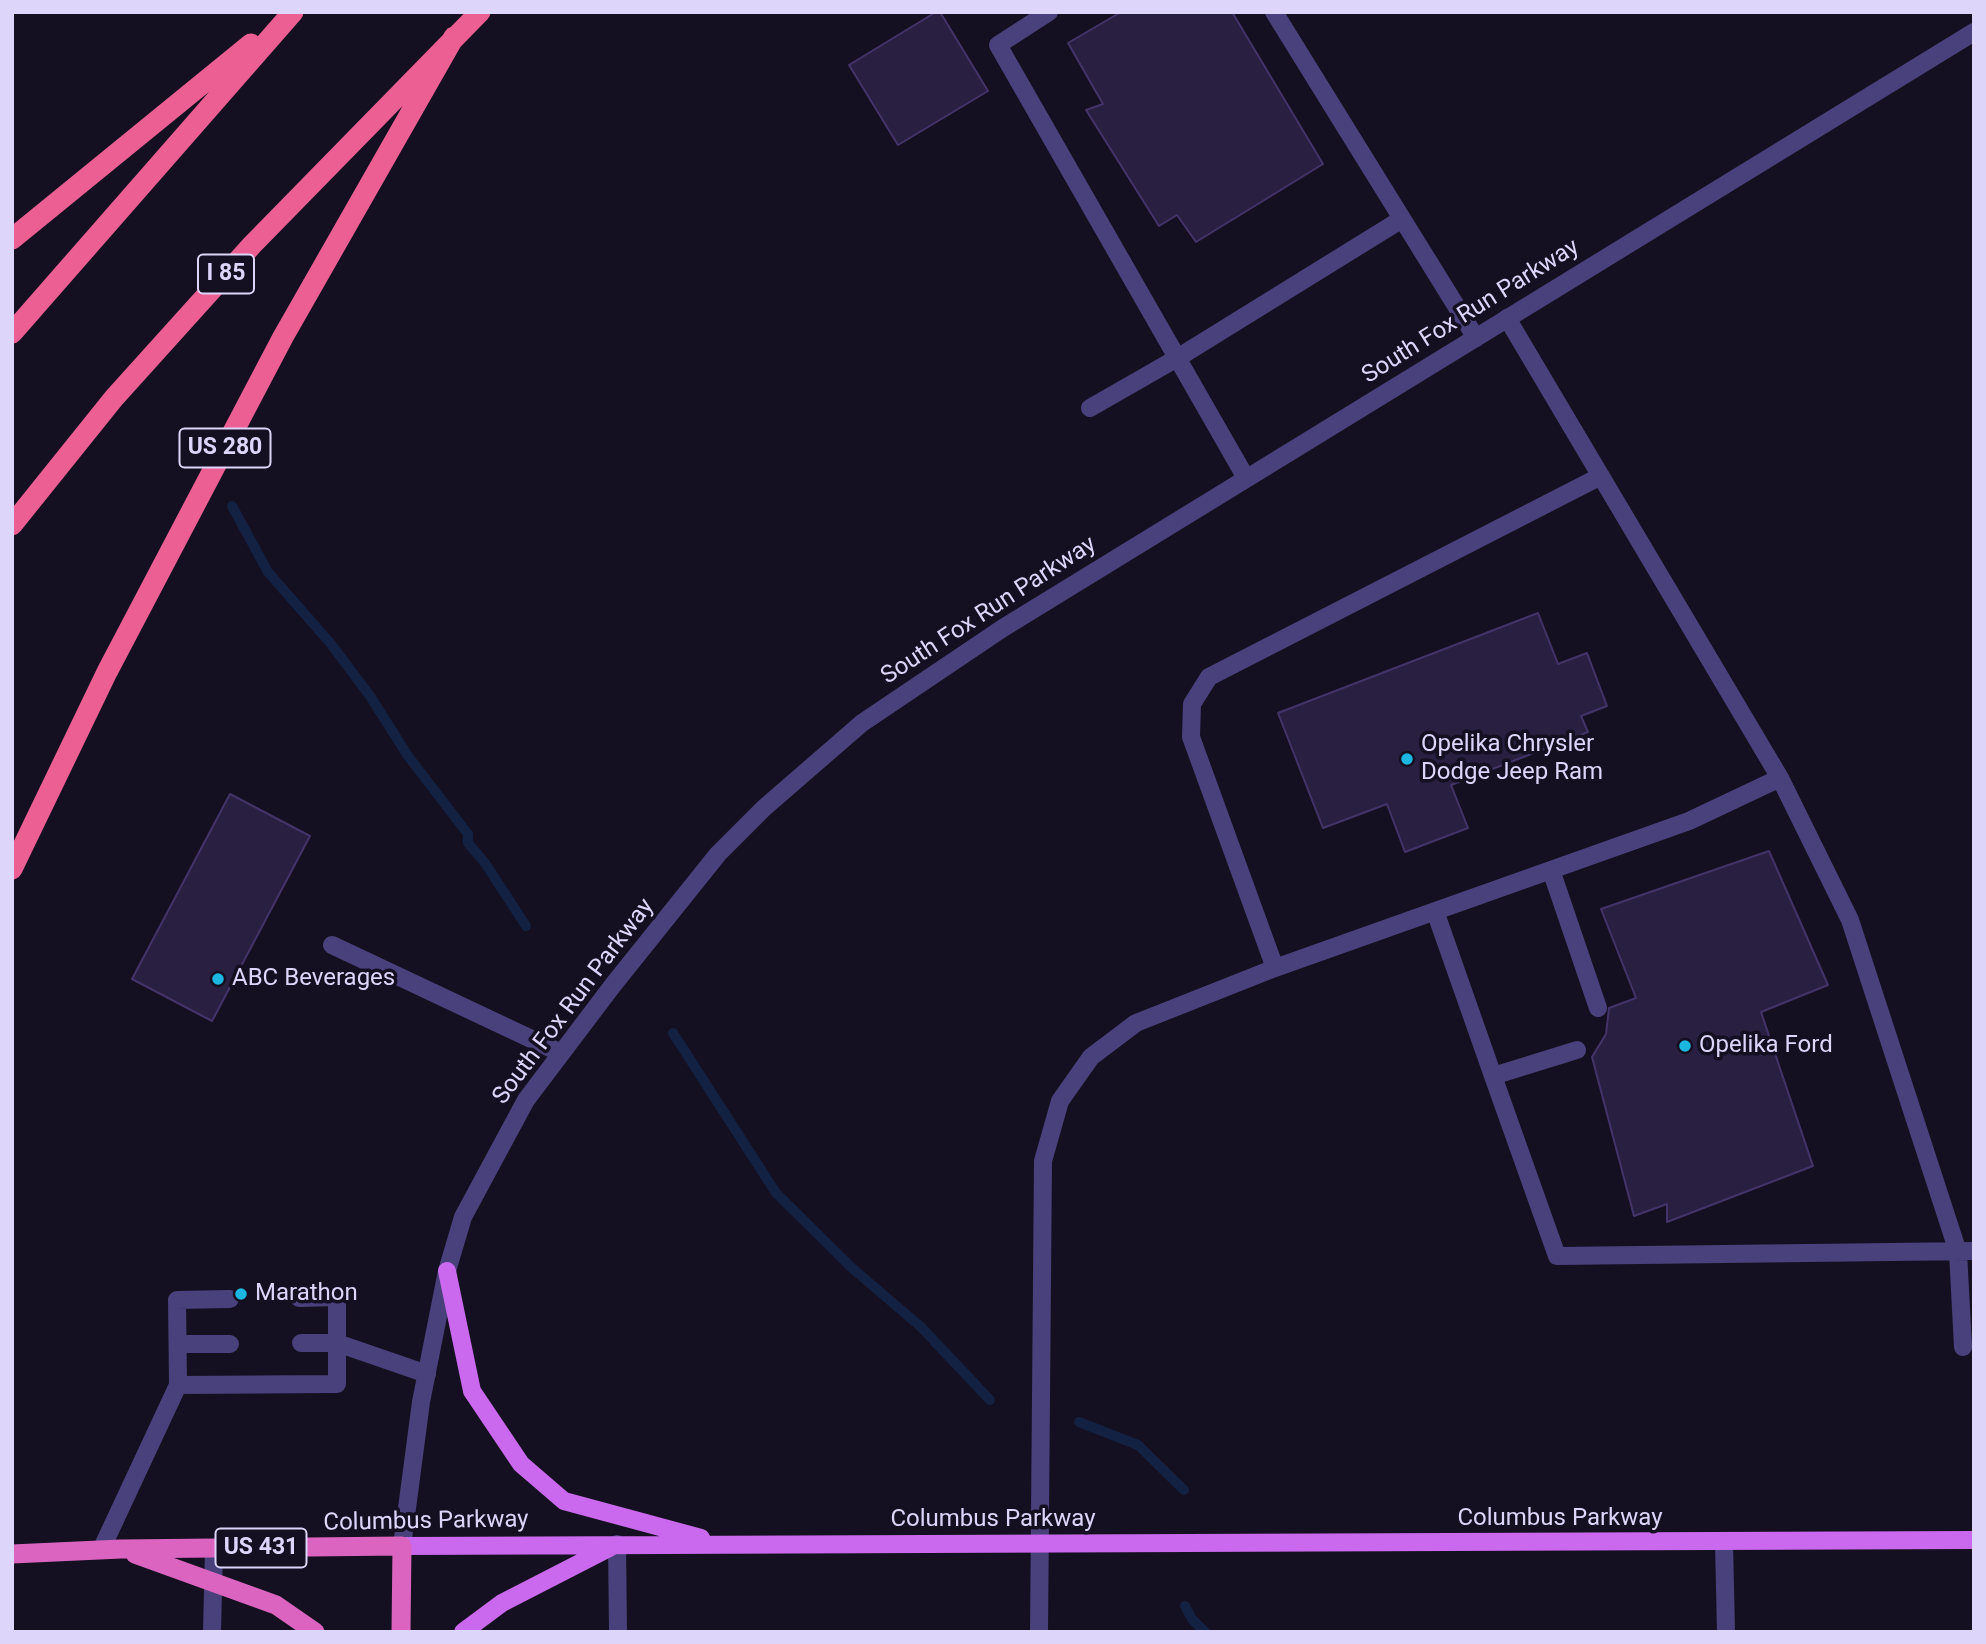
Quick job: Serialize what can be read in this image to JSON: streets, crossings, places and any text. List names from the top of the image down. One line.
{"streets":{"highway":["I 85","US 280","Columbus Parkway","US 431"],"street":["South Fox Run Parkway"]},"crossings":[["I 85","US 280"],["South Fox Run Parkway","Columbus Parkway"],["Columbus Parkway","US 431"]],"places":["Opelika Chrysler Dodge Jeep Ram","ABC Beverages","Opelika Ford","Marathon"]}
